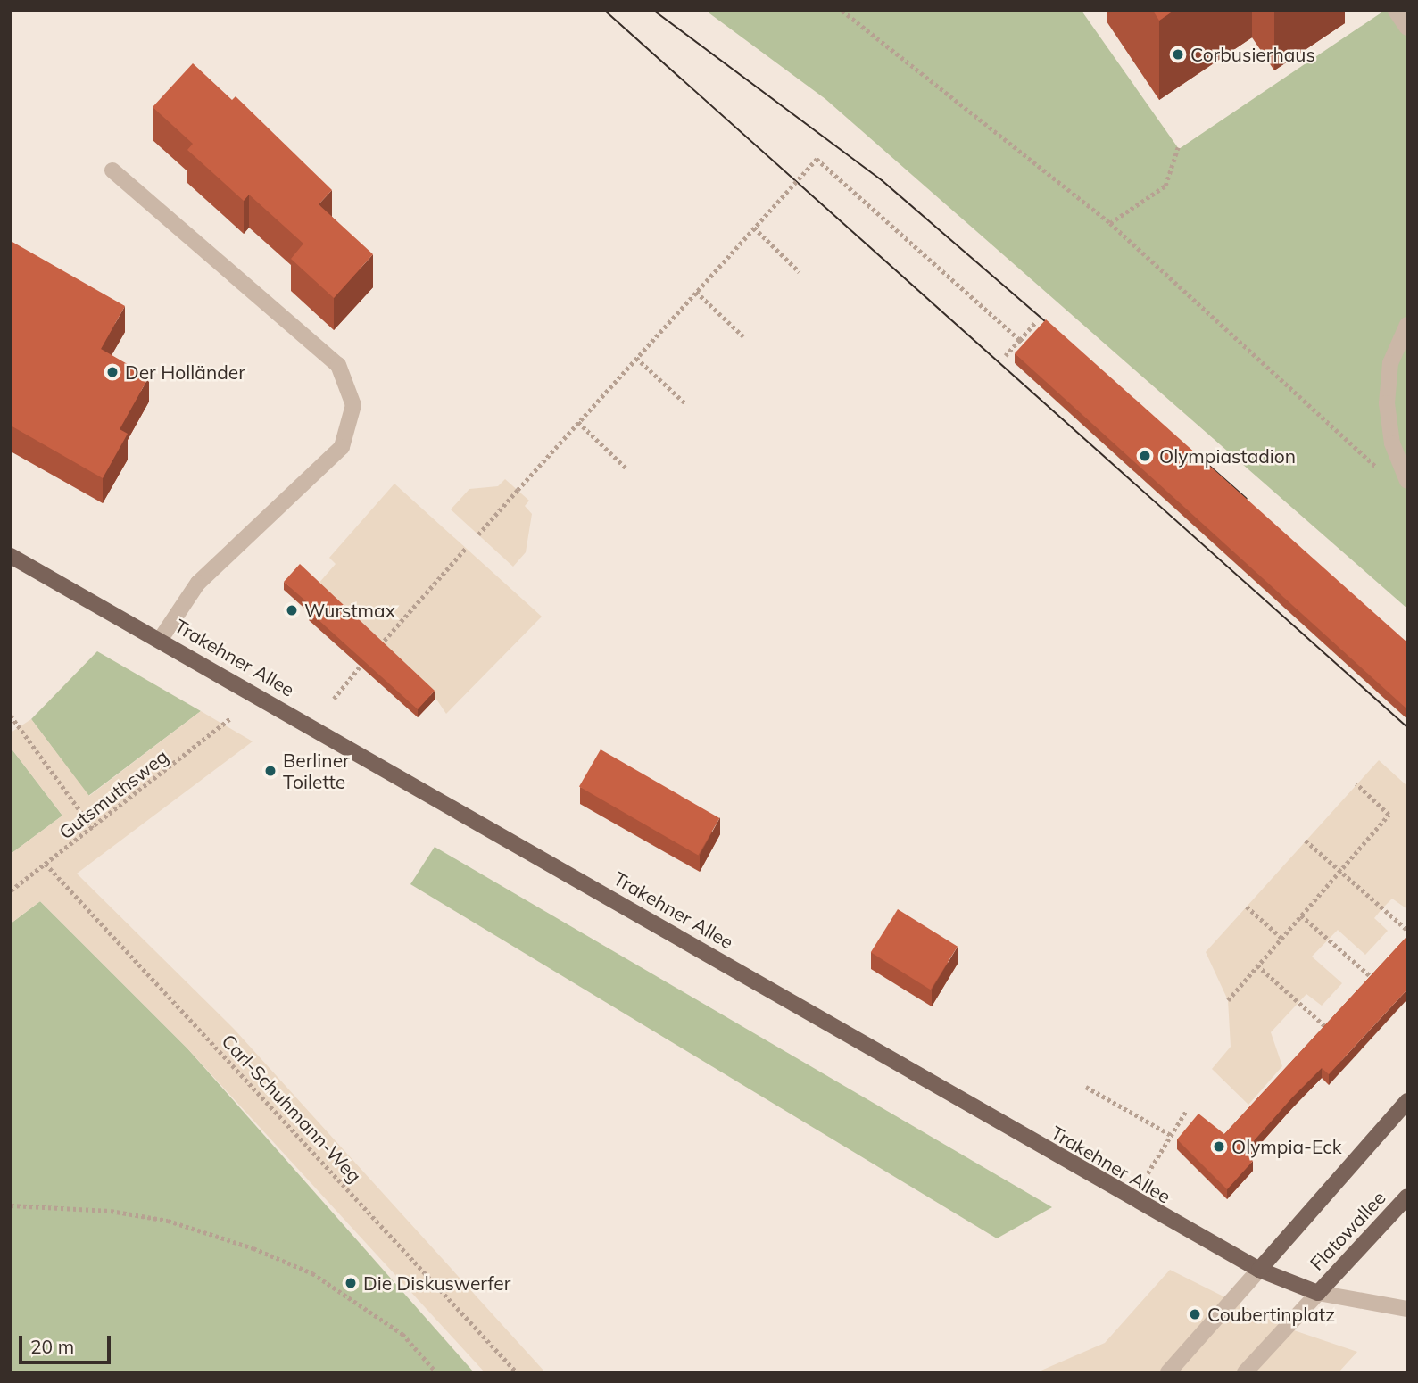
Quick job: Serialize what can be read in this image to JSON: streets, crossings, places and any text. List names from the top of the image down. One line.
{"streets":{"main road":["Trakehner Allee","Flatowallee"],"path":["Gutsmuthsweg","Carl-Schuhmann-Weg"]},"crossings":[["Trakehner Allee","Flatowallee"],["Gutsmuthsweg","Carl-Schuhmann-Weg"]],"places":["Corbusierhaus","Der Holländer","Olympiastadion","Wurstmax","Berliner Toilette","Olympia-Eck","Die Diskuswerfer","Coubertinplatz"],"scale_bar":"20 m"}
